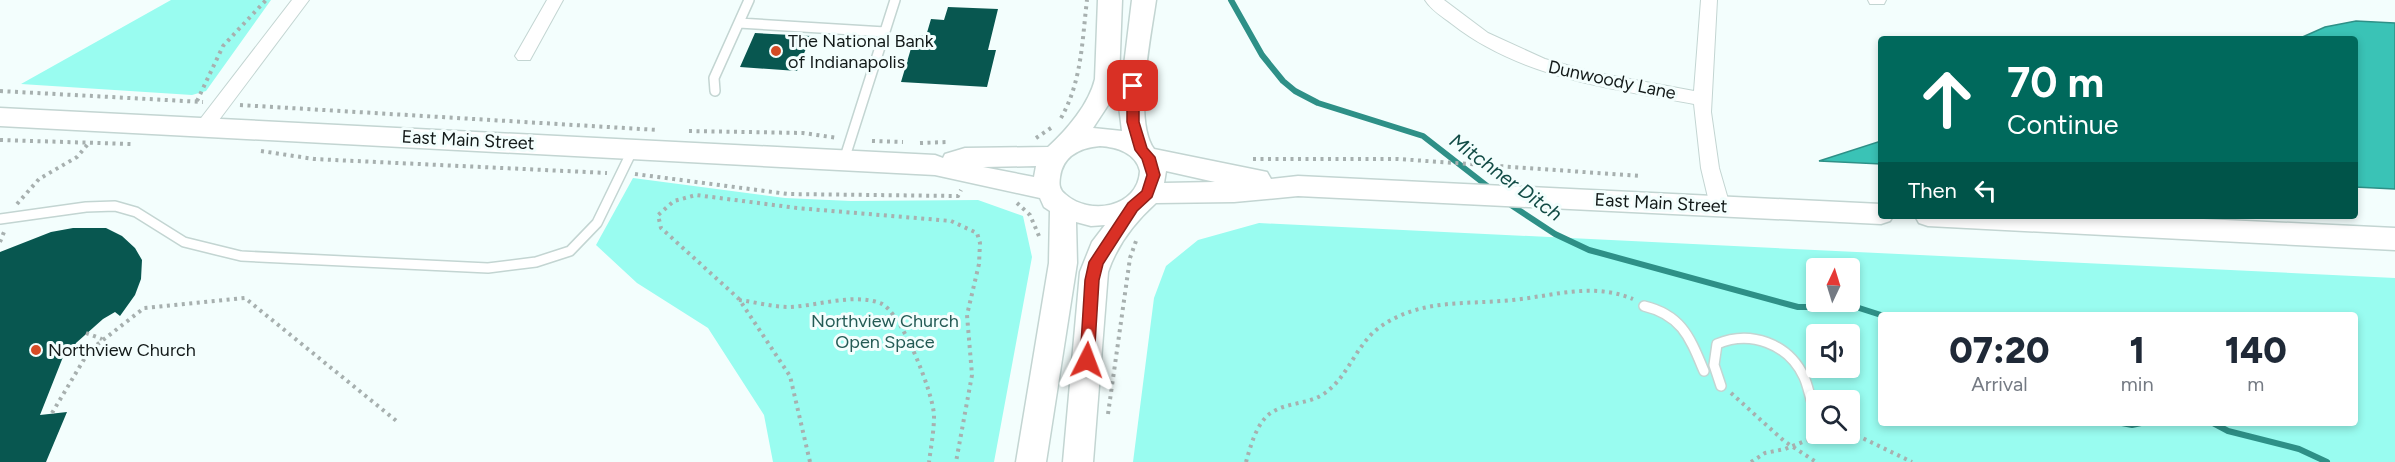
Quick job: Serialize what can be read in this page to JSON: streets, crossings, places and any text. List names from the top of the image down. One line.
{"streets":{"main road":["East Main Street"],"street":["Dunwoody Lane"]},"water":["Mitchner Ditch"],"parks":["Northview Church Open Space"],"places":["The National Bank of Indianapolis","Northview Church"],"north":"top","page":{"turn":["70 m","Continue"],"then":"Then","eta":["07:20","Arrival","1","min","140","m"]}}
